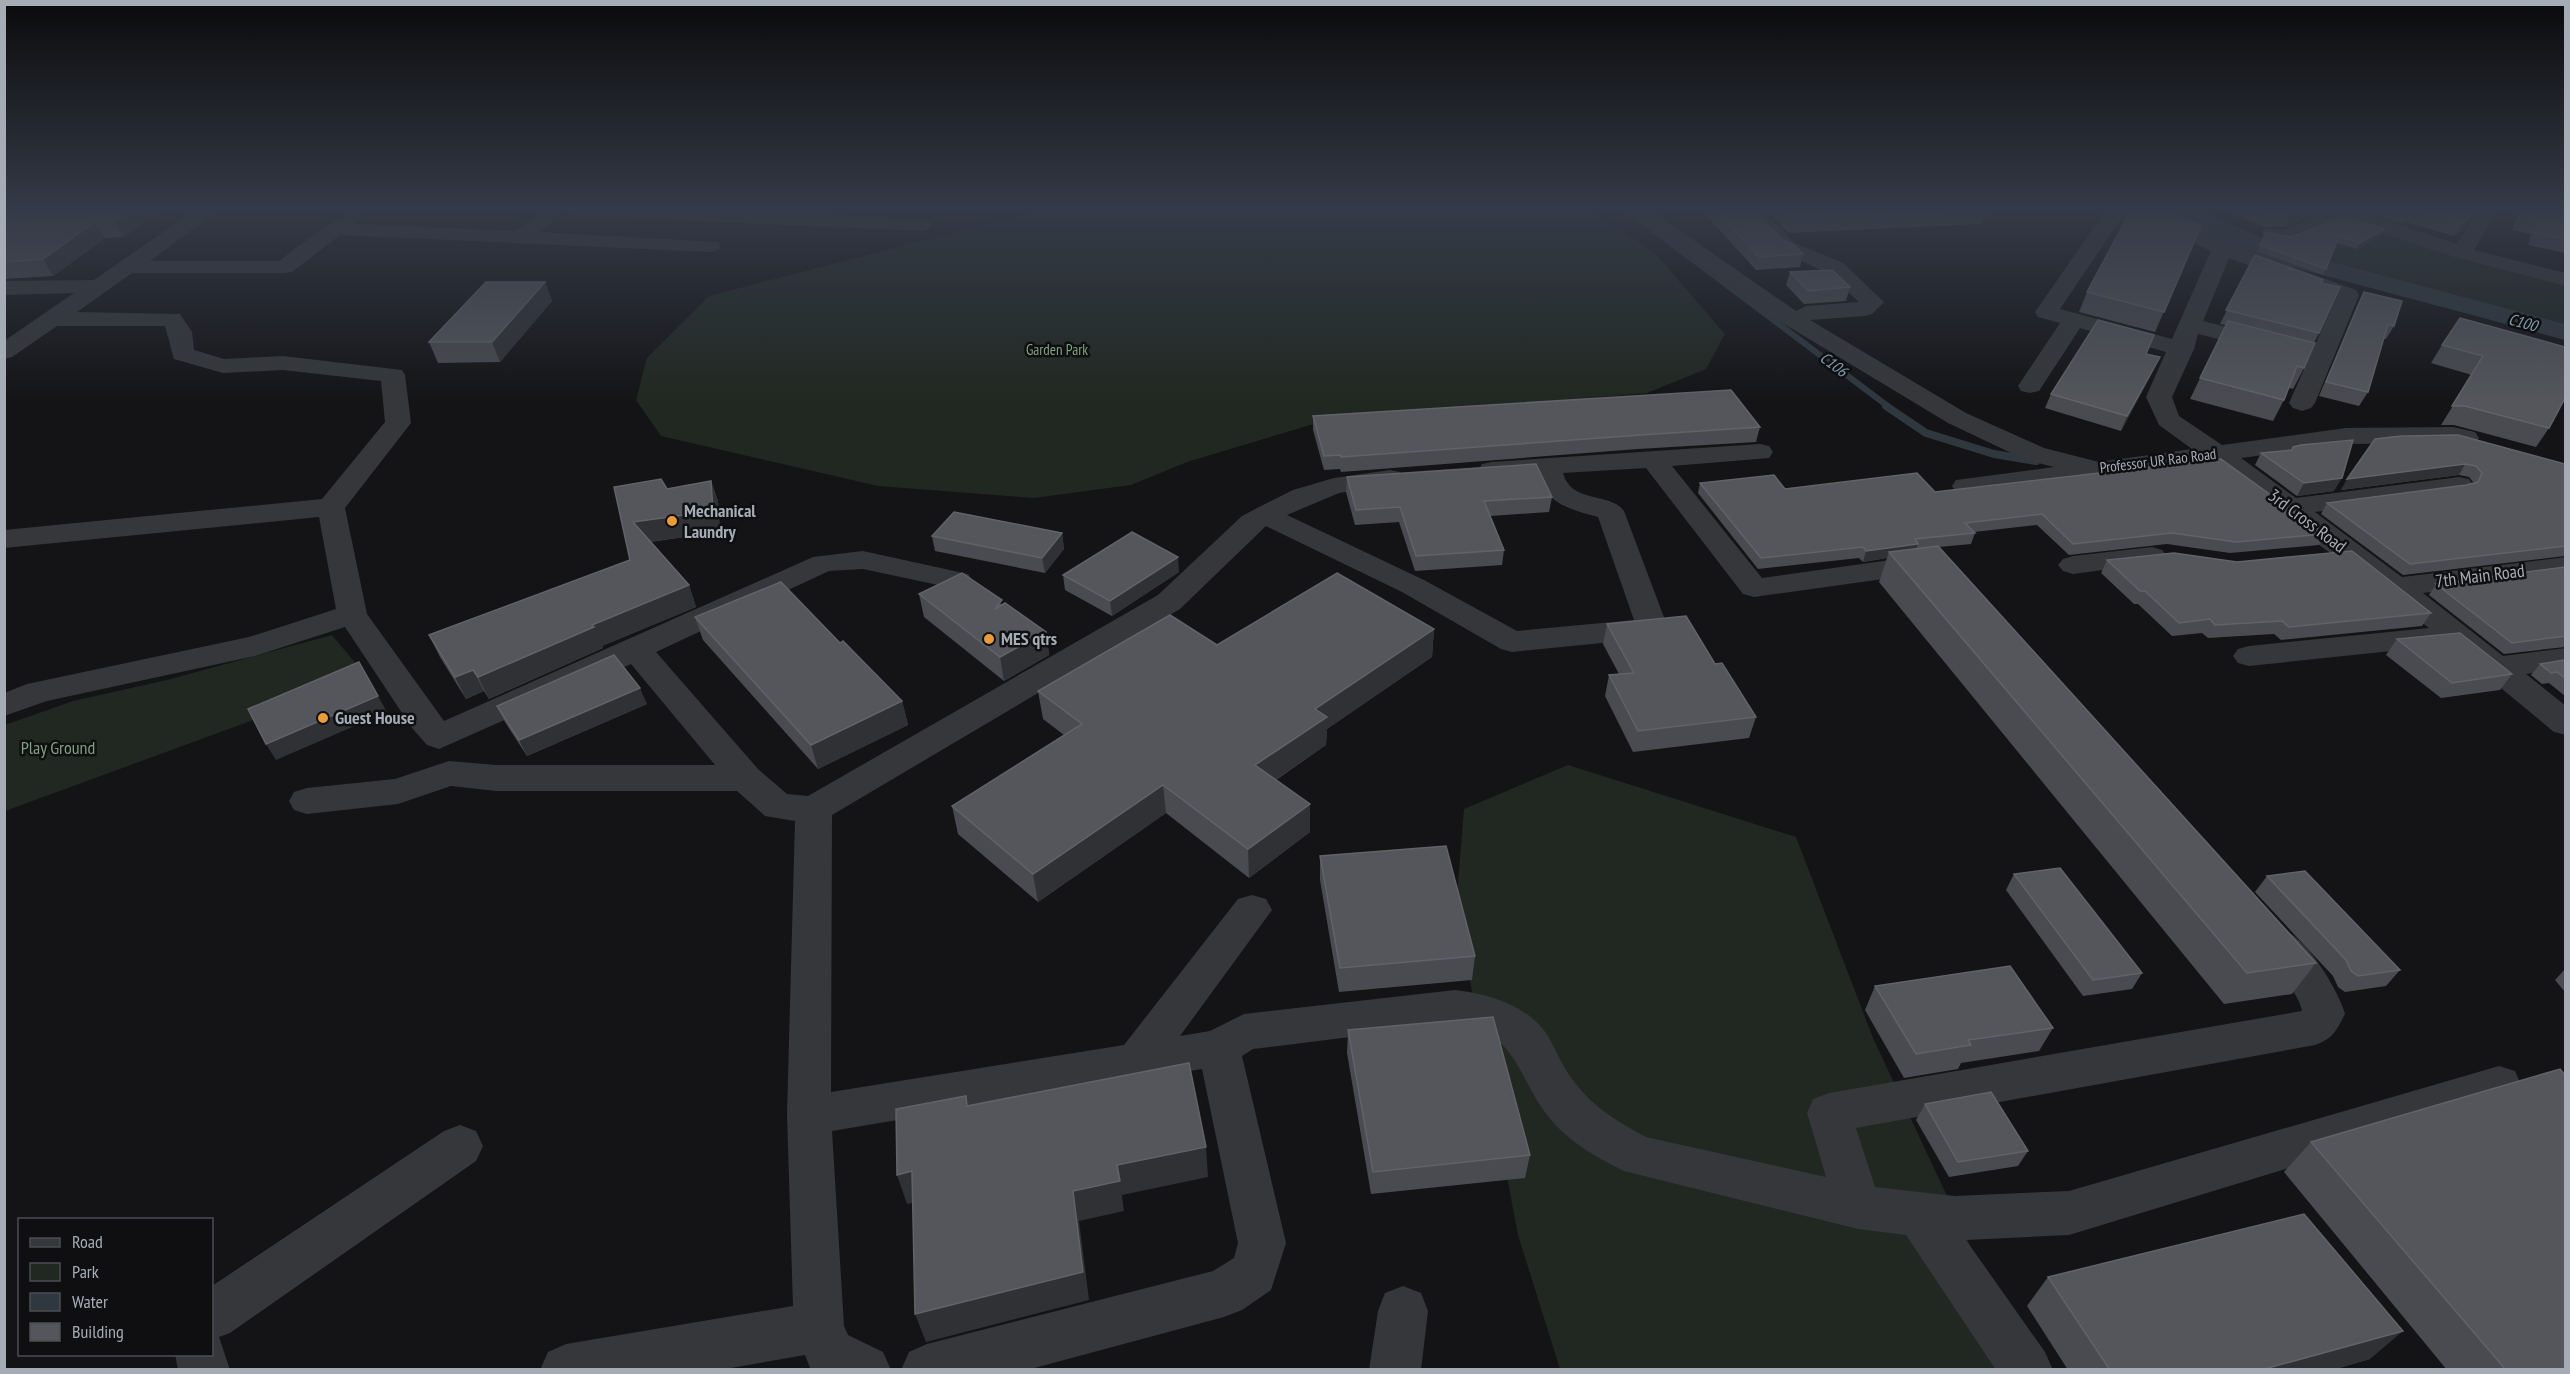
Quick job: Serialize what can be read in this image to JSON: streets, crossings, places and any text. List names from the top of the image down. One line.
{"streets":{"street":["Professor UR Rao Road","3rd Cross Road","7th Main Road"]},"crossings":[["Professor UR Rao Road","3rd Cross Road"],["3rd Cross Road","7th Main Road"]],"water":["C100","C106"],"parks":["Garden Park","Play Ground"],"places":["Mechanical Laundry","MES qtrs","Guest House"],"legend":["Road","Park","Water","Building"]}
